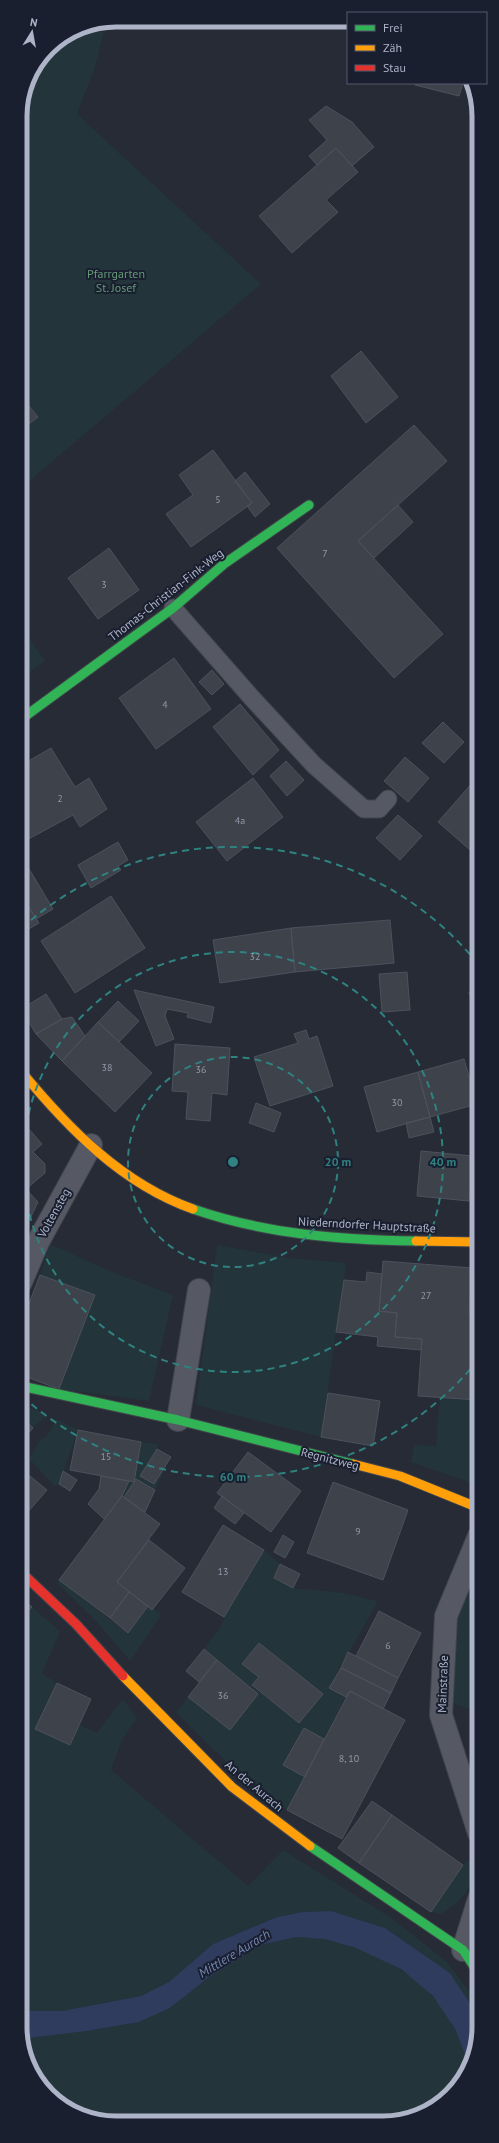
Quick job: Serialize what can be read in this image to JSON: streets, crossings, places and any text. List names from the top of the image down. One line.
{"streets":{"street":["Thomas-Christian-Fink-Weg","Voltensteg","Niederndorfer Hauptstraße","Regnitzweg","Mainstraße","An der Aurach"]},"crossings":[["Voltensteg","Niederndorfer Hauptstraße"]],"water":["Mittlere Aurach"],"parks":["Pfarrgarten St. Josef"],"house_numbers":["5","7","3","4","2","4a","32","38","36","30","27","15","9","13","6","36","8, 10"],"legend":["Frei","Zäh","Stau"],"north":"top","rings":["20 m","40 m","60 m"]}
